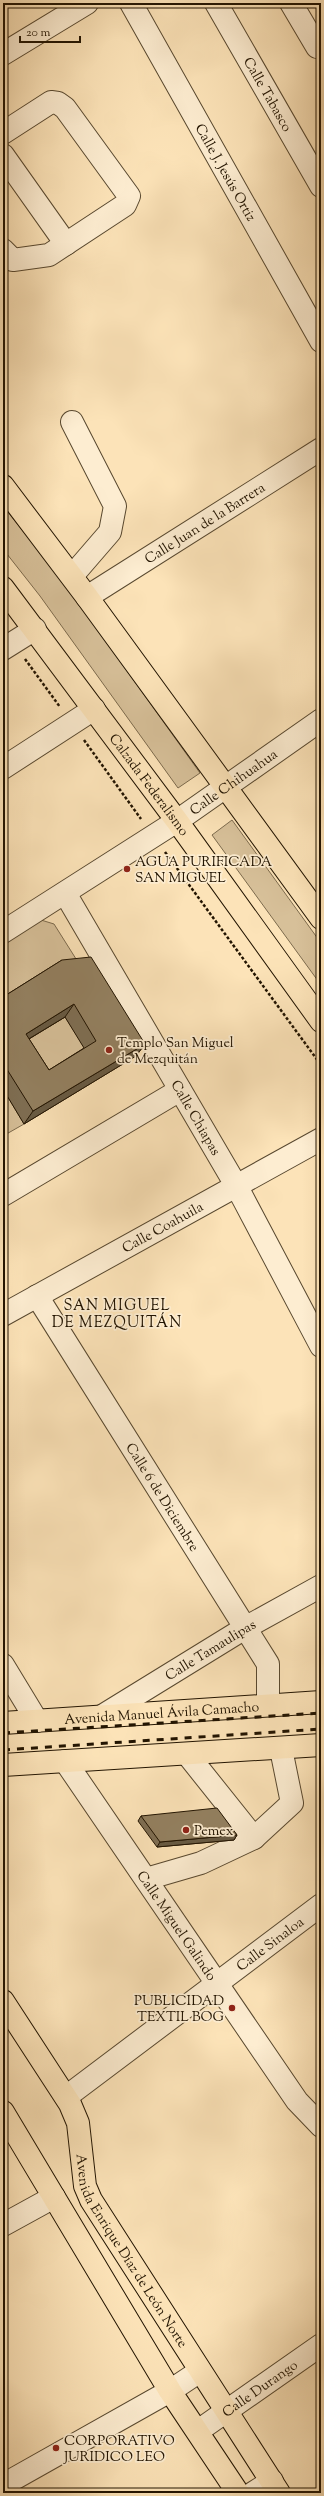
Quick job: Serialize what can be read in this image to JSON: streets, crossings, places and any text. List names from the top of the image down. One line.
{"streets":{"main road":["Calzada Federalismo","Avenida Manuel Ávila Camacho","Avenida Enrique Díaz de León Norte"],"street":["Calle Tabasco","Calle J. Jesús Ortiz","Calle Juan de la Barrera","Calle Chihuahua","Calle Chiapas","Calle Coahuila","Calle 6 de Diciembre","Calle Tamaulipas","Calle Miguel Galindo","Calle Sinaloa","Calle Durango"]},"crossings":[["Calle Chihuahua","Calzada Federalismo"],["Calle Chihuahua","Calle Chiapas"],["Calle Chiapas","Calle Coahuila"],["Calle Coahuila","Calle 6 de Diciembre"],["Calle 6 de Diciembre","Calle Tamaulipas"],["Calle 6 de Diciembre","Avenida Manuel Ávila Camacho"],["Calle Tamaulipas","Avenida Manuel Ávila Camacho"],["Calle Miguel Galindo","Calle Sinaloa"],["Calle Sinaloa","Avenida Enrique Díaz de León Norte"],["Avenida Enrique Díaz de León Norte","Calle Durango"]],"districts":["SAN MIGUEL DE MEZQUITÁN"],"places":["AGUA PURIFICADA SAN MIGUEL","Templo San Miguel de Mezquitán","Pemex","PUBLICIDAD TEXTIL BOG","CORPORATIVO JURIDICO LEO"],"scale_bar":"20 m"}
